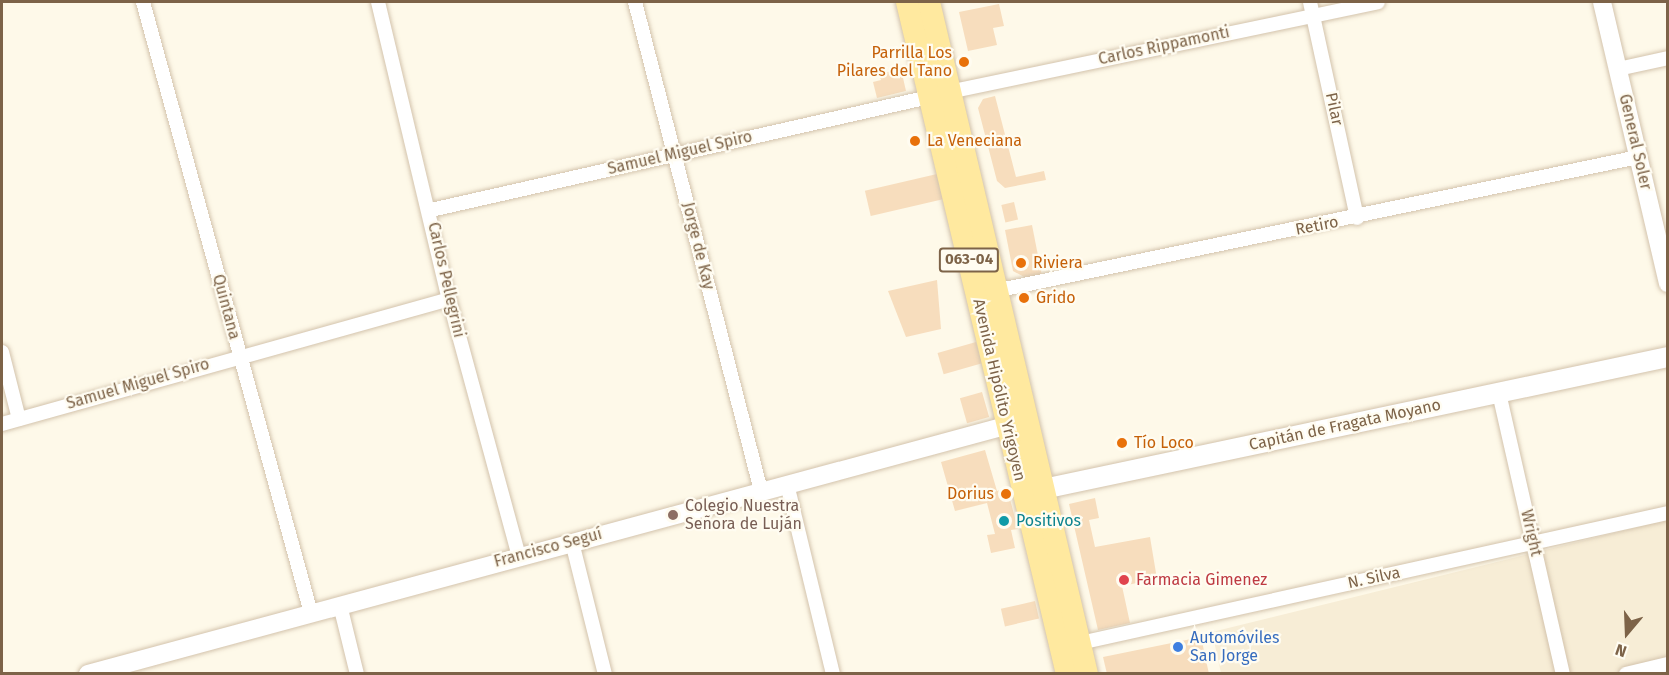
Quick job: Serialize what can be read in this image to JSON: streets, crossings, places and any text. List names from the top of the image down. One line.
{"streets":{"main road":["063-04","Avenida Hipólito Yrigoyen","Capitán de Fragata Moyano"],"street":["Carlos Rippamonti","Pilar","General Soler","Samuel Miguel Spiro","Retiro","Jorge de Kay","Carlos Pellegrini","Quintana","Wright","Francisco Seguí","N. Silva"]},"crossings":[["Carlos Rippamonti","Pilar"],["Carlos Rippamonti","Samuel Miguel Spiro"],["Carlos Rippamonti","Avenida Hipólito Yrigoyen"],["Pilar","Retiro"],["General Soler","Retiro"],["Samuel Miguel Spiro","Jorge de Kay"],["Samuel Miguel Spiro","Carlos Pellegrini"],["Samuel Miguel Spiro","Quintana"],["Samuel Miguel Spiro","Avenida Hipólito Yrigoyen"],["Retiro","Avenida Hipólito Yrigoyen"],["Jorge de Kay","Francisco Seguí"],["Carlos Pellegrini","Francisco Seguí"],["Quintana","Francisco Seguí"],["Avenida Hipólito Yrigoyen","Capitán de Fragata Moyano"],["Avenida Hipólito Yrigoyen","Francisco Seguí"],["Avenida Hipólito Yrigoyen","N. Silva"],["Capitán de Fragata Moyano","Wright"],["Wright","N. Silva"]],"places":["Parrilla Los Pilares del Tano","La Veneciana","Riviera","Grido","Tío Loco","Dorius","Colegio Nuestra Señora de Luján","Positivos","Farmacia Gimenez","Automóviles San Jorge"],"north":"bottom"}
